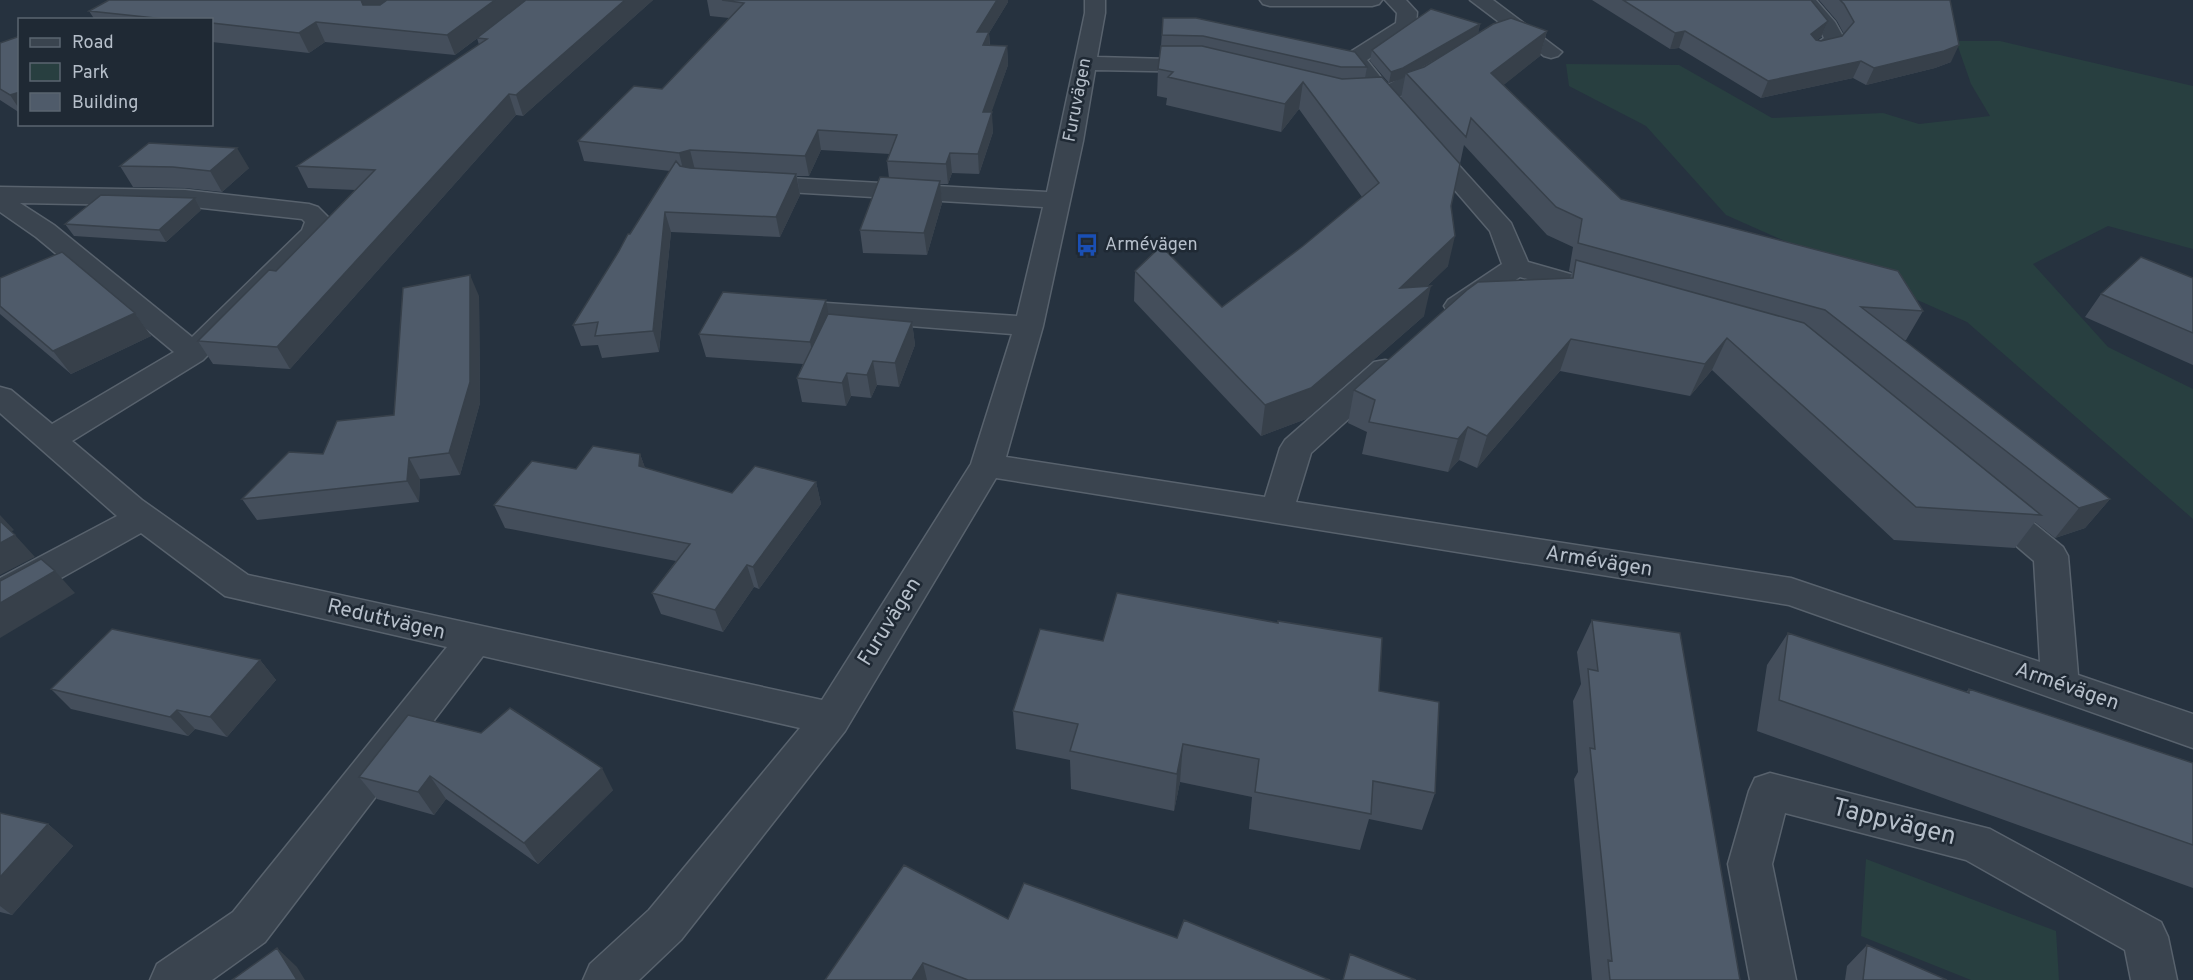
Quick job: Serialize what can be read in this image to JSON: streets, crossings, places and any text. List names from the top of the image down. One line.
{"streets":{"street":["Furuvägen","Armévägen","Reduttvägen","Tappvägen"]},"crossings":[["Furuvägen","Armévägen"],["Furuvägen","Reduttvägen"]],"places":{"bus stop":["Armévägen"]},"legend":["Road","Park","Building"]}
